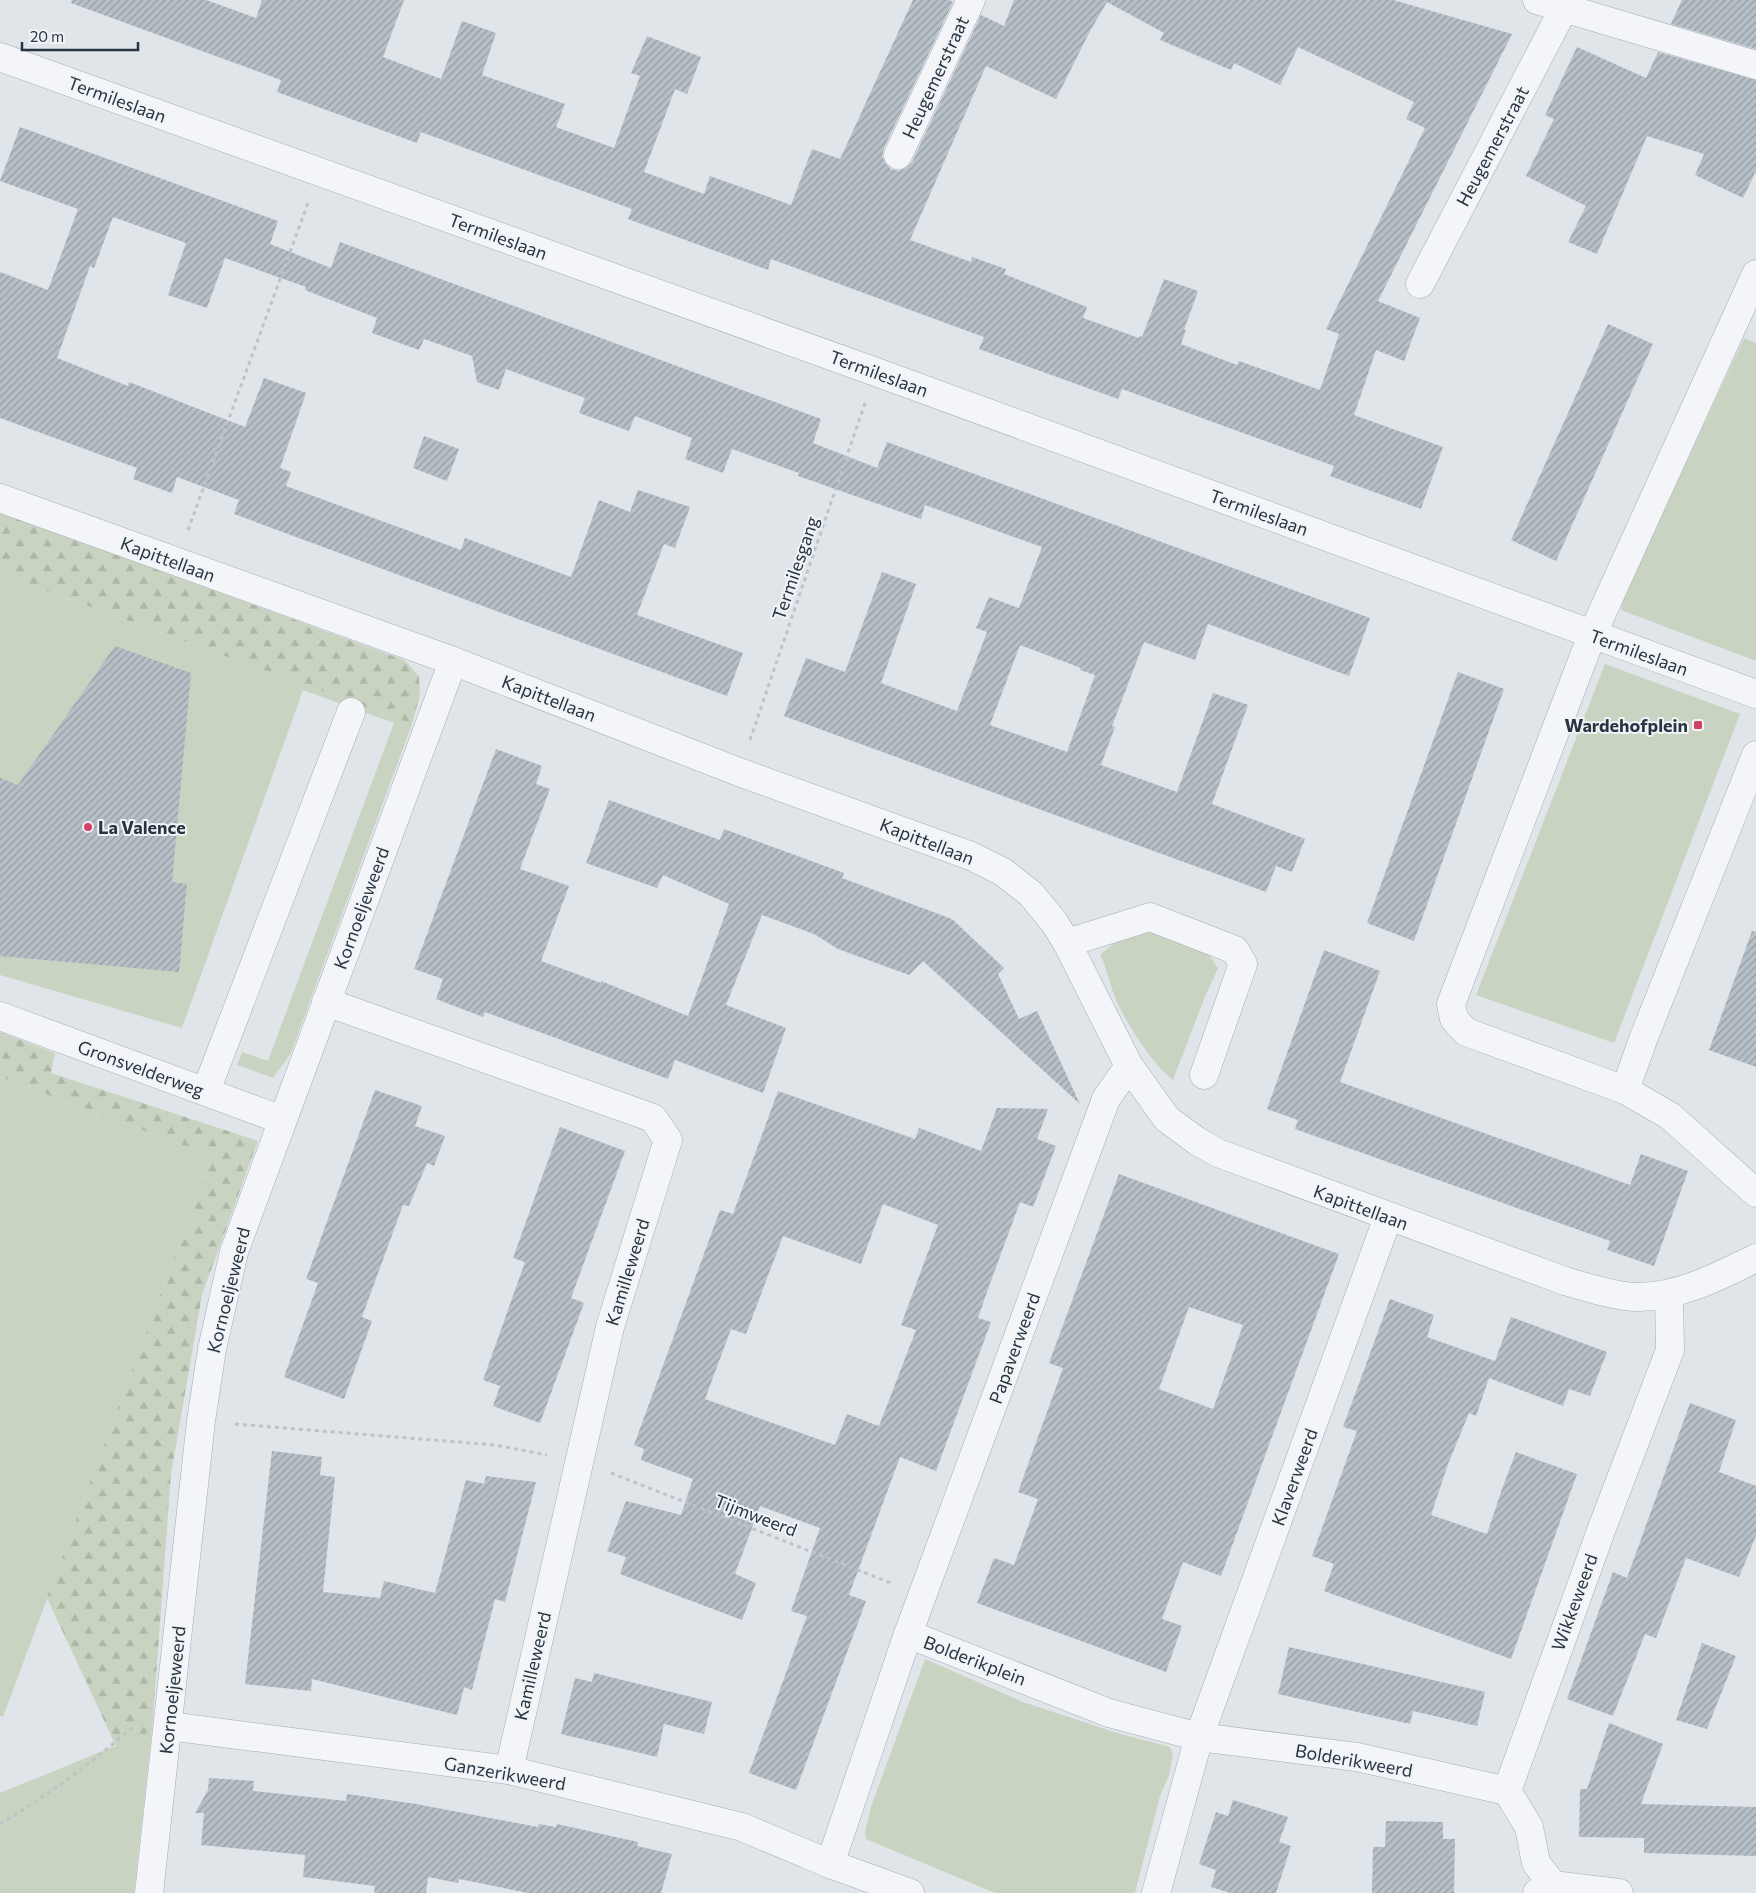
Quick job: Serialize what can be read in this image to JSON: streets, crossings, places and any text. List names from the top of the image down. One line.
{"streets":{"street":["Heugemerstraat","Termileslaan","Kapittellaan","Kornoeljeweerd","Gronsvelderweg","Kamilleweerd","Papaverweerd","Klaverweerd","Wikkeweerd","Bolderikplein","Bolderikweerd","Ganzerikweerd"],"path":["Termilesgang","Tijmweerd"]},"crossings":[["Termileslaan","Termilesgang"],["Kapittellaan","Termilesgang"],["Kapittellaan","Kornoeljeweerd"],["Kapittellaan","Papaverweerd"],["Kapittellaan","Klaverweerd"],["Kapittellaan","Wikkeweerd"],["Kornoeljeweerd","Gronsvelderweg"],["Kornoeljeweerd","Kamilleweerd"],["Kornoeljeweerd","Tijmweerd"],["Kornoeljeweerd","Ganzerikweerd"],["Kamilleweerd","Tijmweerd"],["Kamilleweerd","Ganzerikweerd"],["Papaverweerd","Tijmweerd"],["Papaverweerd","Bolderikplein"],["Klaverweerd","Bolderikplein"],["Klaverweerd","Bolderikweerd"],["Wikkeweerd","Bolderikweerd"],["Bolderikplein","Bolderikweerd"],["Bolderikplein","Ganzerikweerd"]],"places":{"transit":["Wardehofplein"],"other":["La Valence"]},"scale_bar":"20 m"}
